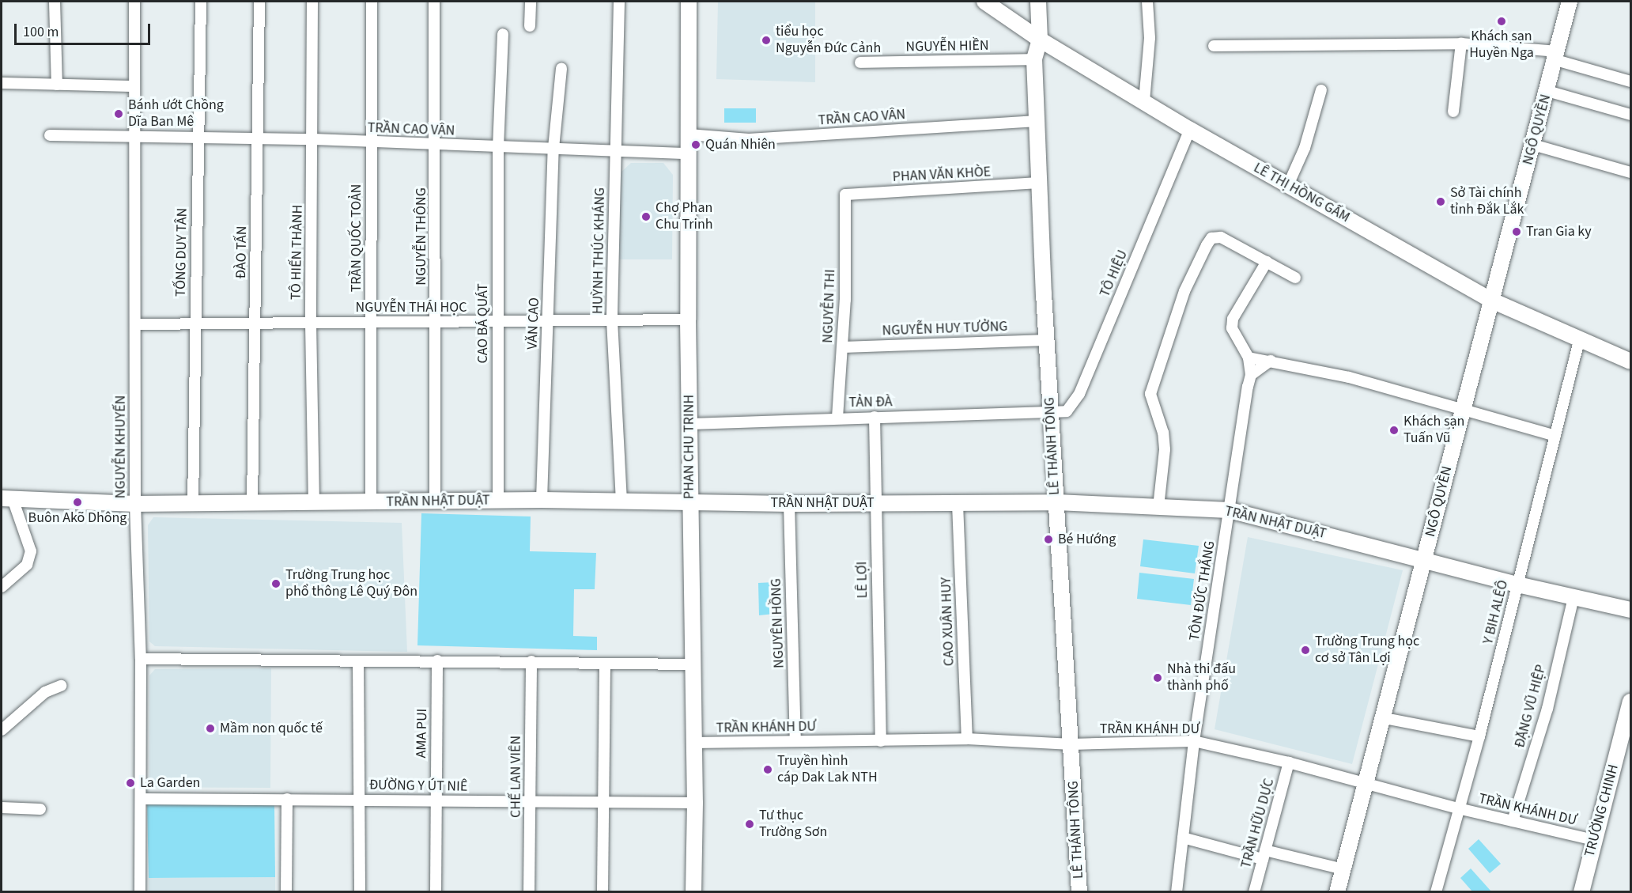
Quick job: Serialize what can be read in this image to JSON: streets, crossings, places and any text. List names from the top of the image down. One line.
{"streets":{"street":["NGUYỄN HIỀN","TRẦN CAO VÂN","NGÔ QUYỀN","PHAN VĂN KHÒE","LÊ THỊ HỒNG GẤM","NGUYỄN THÔNG","TRẦN QUỐC TOẢN","HUỲNH THÚC KHÁNG","TỐNG DUY TÂN","ĐÀO TẤN","TÔ HIẾN THÀNH","TÔ HIỆU","NGUYỄN THI","NGUYỄN THÁI HỌC","CAO BÁ QUÁT","VĂN CAO","NGUYỄN HUY TƯỞNG","TẢN ĐÀ","LÊ THÁNH TÔNG","NGUYỄN KHUYẾN","PHAN CHU TRINH","TRẦN NHẬT DUẬT","LÊ LỢI","TÔN ĐỨC THẮNG","Y BIH ALÊÔ","CAO XUÂN HUY","NGUYÊN HỒNG","ĐẶNG VŨ HIỆP","TRẦN KHÁNH DƯ","AMA PUI","CHẾ LAN VIÊN","ĐƯỜNG Y ÚT NIÊ","TRƯỜNG CHINH","TRẦN HỮU DỰC"]},"crossings":[["NGUYỄN HIỀN","LÊ THÁNH TÔNG"],["TRẦN CAO VÂN","NGUYỄN THÔNG"],["TRẦN CAO VÂN","TRẦN QUỐC TOẢN"],["TRẦN CAO VÂN","HUỲNH THÚC KHÁNG"],["TRẦN CAO VÂN","TỐNG DUY TÂN"],["TRẦN CAO VÂN","ĐÀO TẤN"],["TRẦN CAO VÂN","TÔ HIẾN THÀNH"],["TRẦN CAO VÂN","CAO BÁ QUÁT"],["TRẦN CAO VÂN","VĂN CAO"],["TRẦN CAO VÂN","LÊ THÁNH TÔNG"],["TRẦN CAO VÂN","NGUYỄN KHUYẾN"],["TRẦN CAO VÂN","PHAN CHU TRINH"],["NGÔ QUYỀN","LÊ THỊ HỒNG GẤM"],["NGÔ QUYỀN","TRẦN NHẬT DUẬT"],["NGÔ QUYỀN","TRẦN KHÁNH DƯ"],["PHAN VĂN KHÒE","NGUYỄN THI"],["PHAN VĂN KHÒE","LÊ THÁNH TÔNG"],["LÊ THỊ HỒNG GẤM","TÔ HIỆU"],["LÊ THỊ HỒNG GẤM","LÊ THÁNH TÔNG"],["LÊ THỊ HỒNG GẤM","Y BIH ALÊÔ"],["NGUYỄN THÔNG","NGUYỄN THÁI HỌC"],["NGUYỄN THÔNG","TRẦN NHẬT DUẬT"],["TRẦN QUỐC TOẢN","NGUYỄN THÁI HỌC"],["TRẦN QUỐC TOẢN","TRẦN NHẬT DUẬT"],["HUỲNH THÚC KHÁNG","NGUYỄN THÁI HỌC"],["HUỲNH THÚC KHÁNG","TRẦN NHẬT DUẬT"],["TỐNG DUY TÂN","NGUYỄN THÁI HỌC"],["TỐNG DUY TÂN","TRẦN NHẬT DUẬT"],["ĐÀO TẤN","NGUYỄN THÁI HỌC"],["ĐÀO TẤN","TRẦN NHẬT DUẬT"],["TÔ HIẾN THÀNH","NGUYỄN THÁI HỌC"],["TÔ HIẾN THÀNH","TRẦN NHẬT DUẬT"],["TÔ HIỆU","TẢN ĐÀ"],["TÔ HIỆU","LÊ THÁNH TÔNG"],["NGUYỄN THI","NGUYỄN HUY TƯỞNG"],["NGUYỄN THI","TẢN ĐÀ"],["NGUYỄN THÁI HỌC","CAO BÁ QUÁT"],["NGUYỄN THÁI HỌC","VĂN CAO"],["NGUYỄN THÁI HỌC","NGUYỄN KHUYẾN"],["NGUYỄN THÁI HỌC","PHAN CHU TRINH"],["CAO BÁ QUÁT","TRẦN NHẬT DUẬT"],["VĂN CAO","TRẦN NHẬT DUẬT"],["NGUYỄN HUY TƯỞNG","LÊ THÁNH TÔNG"],["TẢN ĐÀ","LÊ THÁNH TÔNG"],["TẢN ĐÀ","PHAN CHU TRINH"],["TẢN ĐÀ","LÊ LỢI"],["LÊ THÁNH TÔNG","TRẦN NHẬT DUẬT"],["LÊ THÁNH TÔNG","TRẦN KHÁNH DƯ"],["NGUYỄN KHUYẾN","TRẦN NHẬT DUẬT"],["NGUYỄN KHUYẾN","ĐƯỜNG Y ÚT NIÊ"],["PHAN CHU TRINH","TRẦN NHẬT DUẬT"],["PHAN CHU TRINH","TRẦN KHÁNH DƯ"],["PHAN CHU TRINH","ĐƯỜNG Y ÚT NIÊ"],["TRẦN NHẬT DUẬT","LÊ LỢI"],["TRẦN NHẬT DUẬT","TÔN ĐỨC THẮNG"],["TRẦN NHẬT DUẬT","Y BIH ALÊÔ"],["TRẦN NHẬT DUẬT","CAO XUÂN HUY"],["TRẦN NHẬT DUẬT","NGUYÊN HỒNG"],["TRẦN NHẬT DUẬT","ĐẶNG VŨ HIỆP"],["LÊ LỢI","TRẦN KHÁNH DƯ"],["TÔN ĐỨC THẮNG","TRẦN KHÁNH DƯ"],["Y BIH ALÊÔ","TRẦN KHÁNH DƯ"],["CAO XUÂN HUY","TRẦN KHÁNH DƯ"],["NGUYÊN HỒNG","TRẦN KHÁNH DƯ"],["ĐẶNG VŨ HIỆP","TRẦN KHÁNH DƯ"],["TRẦN KHÁNH DƯ","TRƯỜNG CHINH"],["TRẦN KHÁNH DƯ","TRẦN HỮU DỰC"],["AMA PUI","ĐƯỜNG Y ÚT NIÊ"],["CHẾ LAN VIÊN","ĐƯỜNG Y ÚT NIÊ"]],"places":["Khách sạn Huyền Nga","tiểu học Nguyễn Đức Cảnh","Bánh ướt Chồng Dĩa Ban Mê","Quán Nhiên","Sở Tài chính tỉnh Đắk Lắk","Chợ Phan Chu Trinh","Tran Gia ky","Khách sạn Tuấn Vũ","Buôn Akõ Dhông","Bé Hướng","Trường Trung học phổ thông Lê Quý Đôn","Trường Trung học cơ sở Tân Lợi","Nhà thi đấu thành phố","Mầm non quốc tế","Truyền hình cáp Dak Lak NTH","La Garden","Tư thục Trường Sơn"],"scale_bar":"100 m"}
